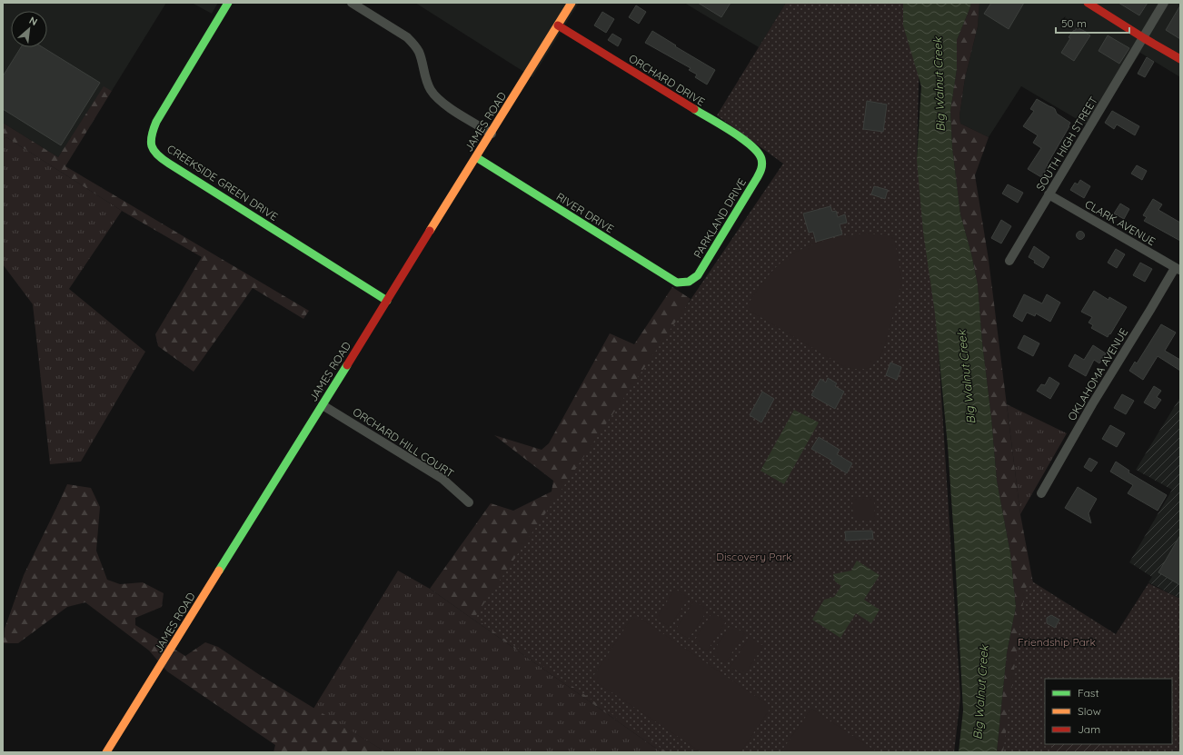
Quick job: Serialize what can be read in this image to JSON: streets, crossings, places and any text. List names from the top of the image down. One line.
{"streets":{"street":["ORCHARD DRIVE","JAMES ROAD","SOUTH HIGH STREET","CREEKSIDE GREEN DRIVE","RIVER DRIVE","PARKLAND DRIVE","CLARK AVENUE","OKLAHOMA AVENUE","ORCHARD HILL COURT"]},"crossings":[["ORCHARD DRIVE","JAMES ROAD"],["ORCHARD DRIVE","PARKLAND DRIVE"],["JAMES ROAD","CREEKSIDE GREEN DRIVE"],["JAMES ROAD","RIVER DRIVE"],["JAMES ROAD","ORCHARD HILL COURT"],["SOUTH HIGH STREET","CLARK AVENUE"],["RIVER DRIVE","PARKLAND DRIVE"],["CLARK AVENUE","OKLAHOMA AVENUE"]],"water":["Big Walnut Creek"],"parks":["Discovery Park","Friendship Park"],"legend":["Fast","Slow","Jam"],"scale_bar":"50 m","north":"top right"}
